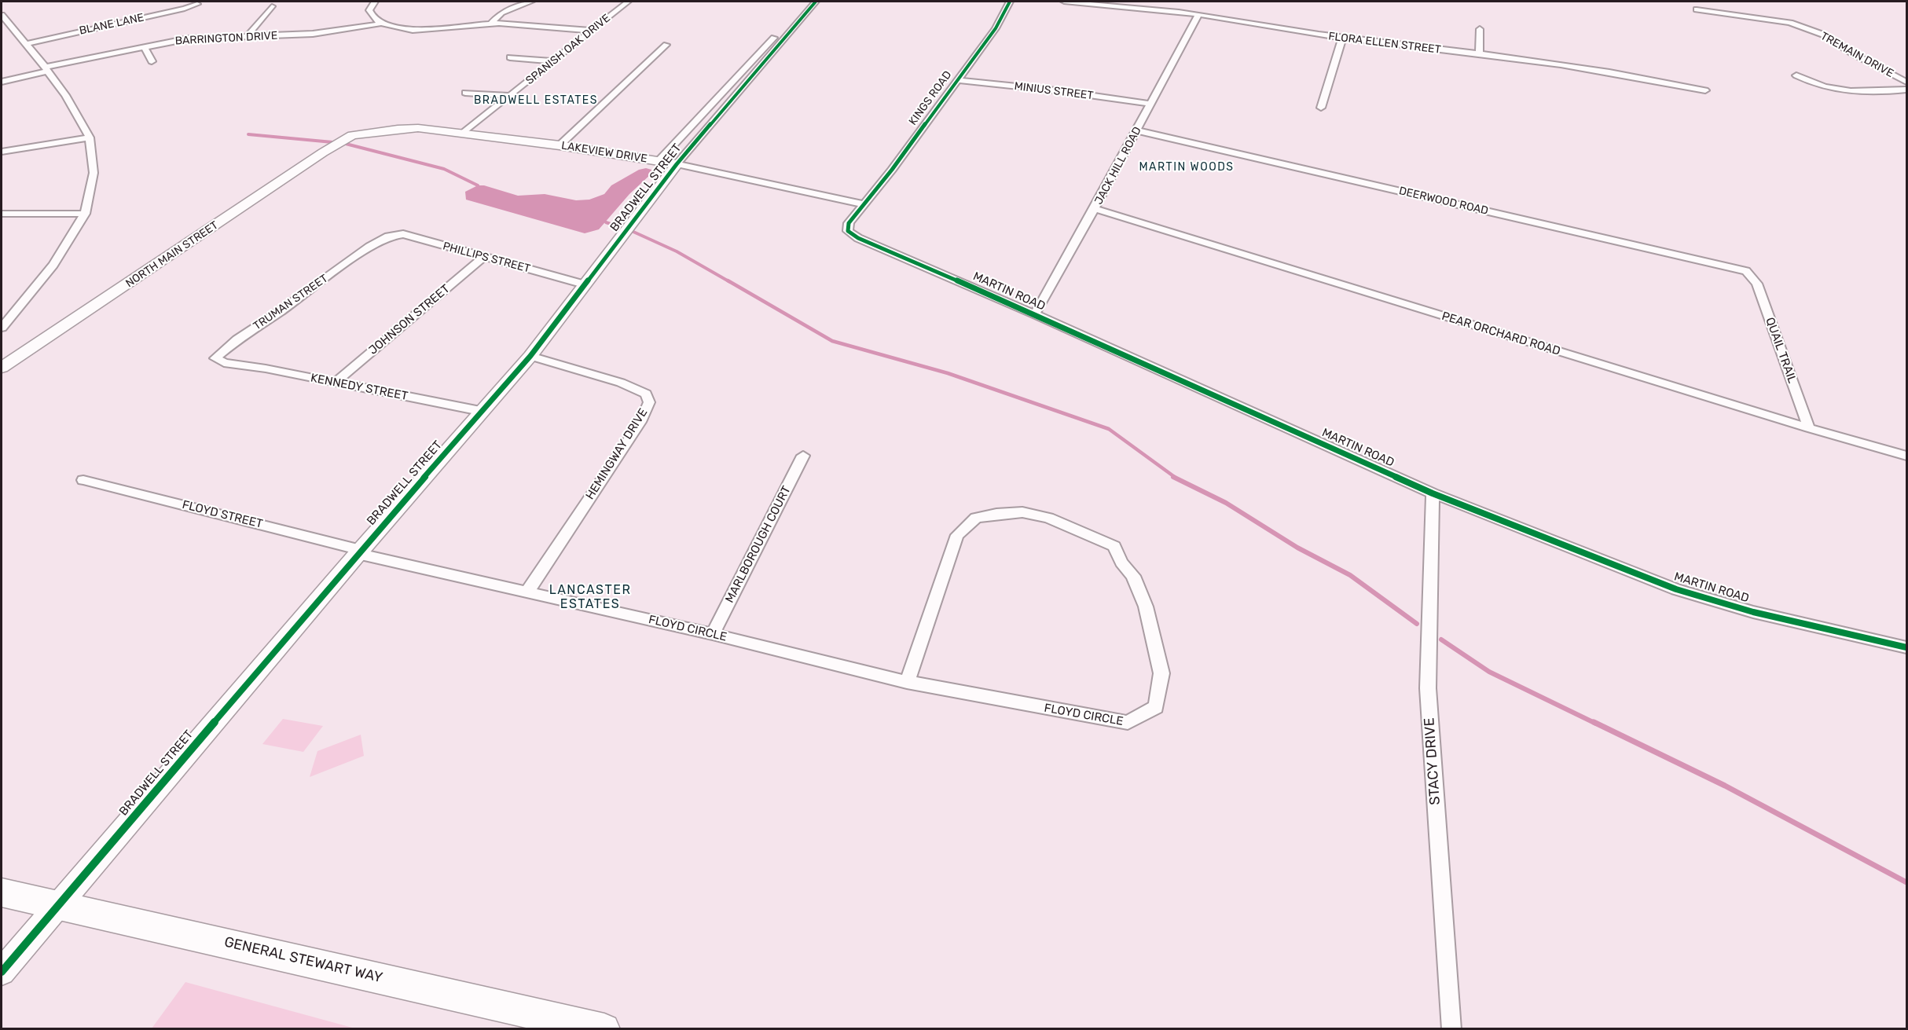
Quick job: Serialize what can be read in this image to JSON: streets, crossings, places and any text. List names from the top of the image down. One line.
{"streets":{"main road":["GENERAL STEWART WAY"],"street":["BLANE LANE","BARRINGTON DRIVE","FLORA ELLEN STREET","SPANISH OAK DRIVE","TREMAIN DRIVE","MINIUS STREET","KINGS ROAD","LAKEVIEW DRIVE","JACK HILL ROAD","BRADWELL STREET","DEERWOOD ROAD","NORTH MAIN STREET","PHILLIPS STREET","MARTIN ROAD","TRUMAN STREET","JOHNSON STREET","PEAR ORCHARD ROAD","QUAIL TRAIL","KENNEDY STREET","HEMINGWAY DRIVE","FLOYD STREET","MARLBOROUGH COURT","FLOYD CIRCLE","STACY DRIVE"]},"crossings":[["FLORA ELLEN STREET","JACK HILL ROAD"],["SPANISH OAK DRIVE","LAKEVIEW DRIVE"],["MINIUS STREET","KINGS ROAD"],["MINIUS STREET","JACK HILL ROAD"],["KINGS ROAD","LAKEVIEW DRIVE"],["KINGS ROAD","MARTIN ROAD"],["LAKEVIEW DRIVE","BRADWELL STREET"],["LAKEVIEW DRIVE","NORTH MAIN STREET"],["LAKEVIEW DRIVE","MARTIN ROAD"],["JACK HILL ROAD","DEERWOOD ROAD"],["JACK HILL ROAD","MARTIN ROAD"],["JACK HILL ROAD","PEAR ORCHARD ROAD"],["BRADWELL STREET","PHILLIPS STREET"],["BRADWELL STREET","KENNEDY STREET"],["BRADWELL STREET","HEMINGWAY DRIVE"],["BRADWELL STREET","FLOYD STREET"],["BRADWELL STREET","FLOYD CIRCLE"],["BRADWELL STREET","GENERAL STEWART WAY"],["DEERWOOD ROAD","QUAIL TRAIL"],["PHILLIPS STREET","TRUMAN STREET"],["PHILLIPS STREET","JOHNSON STREET"],["MARTIN ROAD","STACY DRIVE"],["TRUMAN STREET","KENNEDY STREET"],["JOHNSON STREET","KENNEDY STREET"],["PEAR ORCHARD ROAD","QUAIL TRAIL"],["HEMINGWAY DRIVE","FLOYD CIRCLE"],["FLOYD STREET","FLOYD CIRCLE"],["MARLBOROUGH COURT","FLOYD CIRCLE"]],"districts":["BRADWELL ESTATES","MARTIN WOODS","LANCASTER ESTATES"]}
